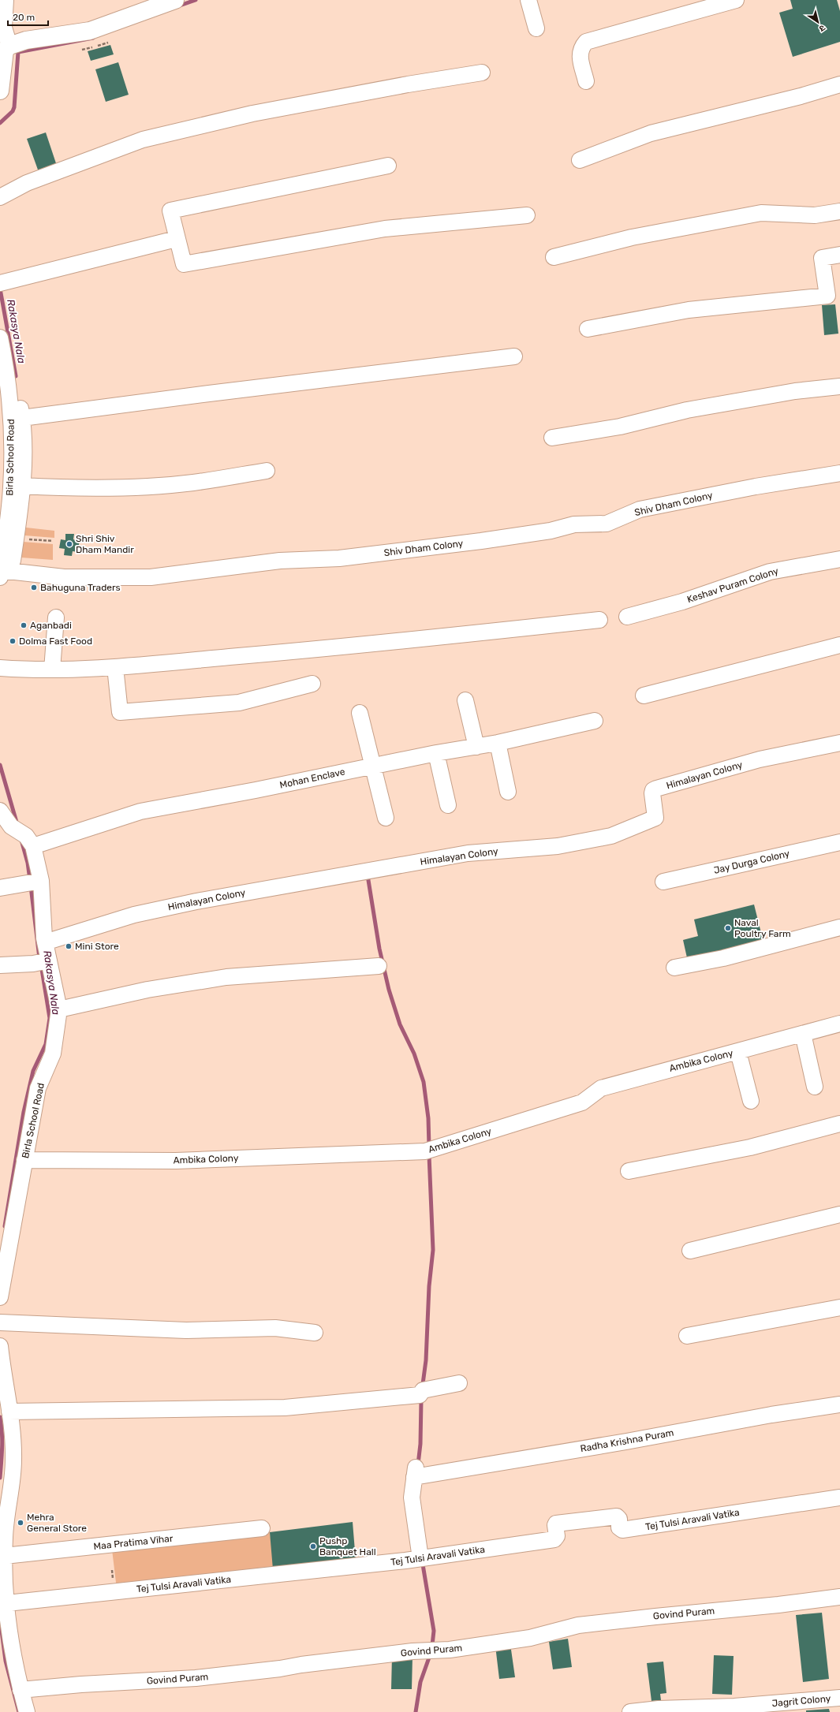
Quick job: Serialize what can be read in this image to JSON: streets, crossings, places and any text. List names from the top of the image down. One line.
{"streets":{"street":["Birla School Road","Shiv Dham Colony","Keshav Puram Colony","Himalayan Colony","Mohan Enclave","Jay Durga Colony","Ambika Colony","Radha Krishna Puram","Tej Tulsi Aravali Vatika","Maa Pratima Vihar","Govind Puram","Jagrit Colony"]},"crossings":[["Birla School Road","Shiv Dham Colony"],["Birla School Road","Himalayan Colony"],["Birla School Road","Mohan Enclave"],["Birla School Road","Ambika Colony"],["Radha Krishna Puram","Tej Tulsi Aravali Vatika"]],"water":["Rakasya Nala"],"places":["Shri Shiv Dham Mandir","Bahuguna Traders","Aganbadi","Dolma Fast Food","Naval Poultry Farm","Mini Store","Mehra General Store","Pushp Banquet Hall"],"scale_bar":"20 m","north":"bottom right"}
